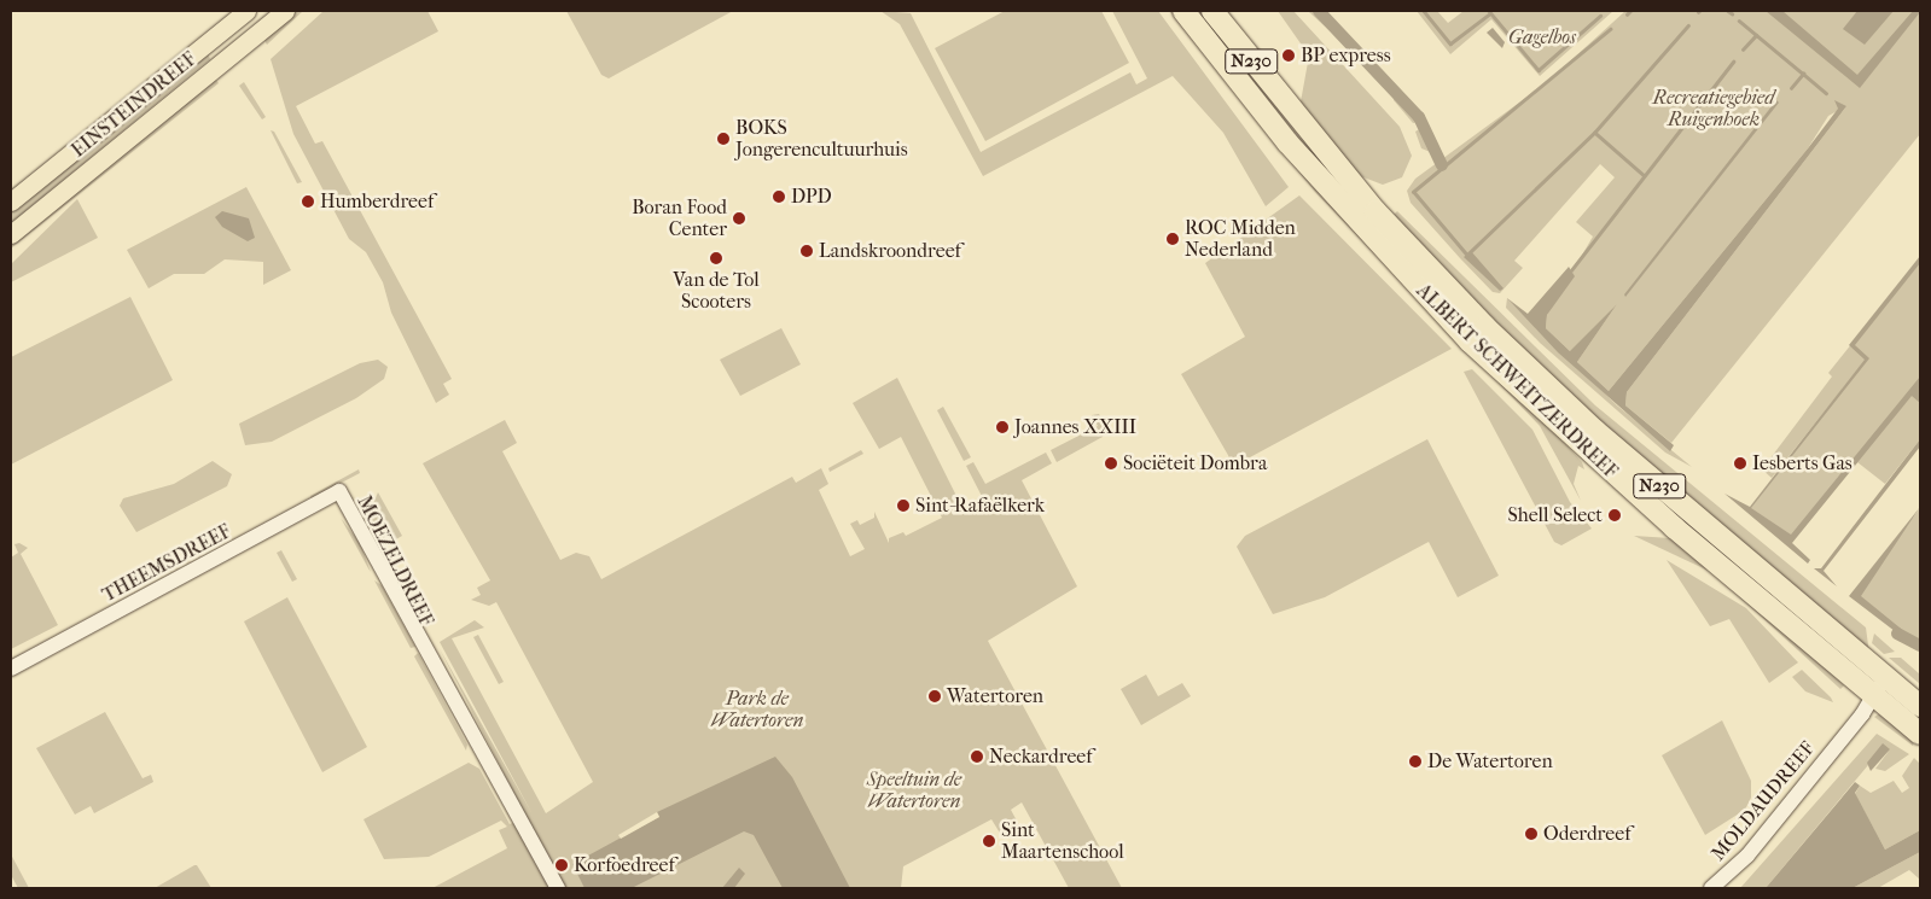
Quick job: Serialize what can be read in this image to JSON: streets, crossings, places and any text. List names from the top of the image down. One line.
{"streets":{"highway":["N230","ALBERT SCHWEITZERDREEF"],"main road":["EINSTEINDREEF"],"street":["MOEZELDREEF","THEEMSDREEF","MOLDAUDREEF"]},"crossings":[["ALBERT SCHWEITZERDREEF","MOLDAUDREEF"],["MOEZELDREEF","THEEMSDREEF"]],"parks":["Gagelbos","Recreatiegebied Ruigenhoek","Park de Watertoren","Speeltuin de Watertoren"],"places":["BP express","BOKS Jongerencultuurhuis","DPD","Humberdreef","Boran Food Center","ROC Midden Nederland","Landskroondreef","Van de Tol Scooters","Joannes XXIII","Sociëteit Dombra","Iesberts Gas","Sint-Rafaëlkerk","Shell Select","Watertoren","Neckardreef","De Watertoren","Oderdreef","Sint Maartenschool","Korfoedreef"]}
